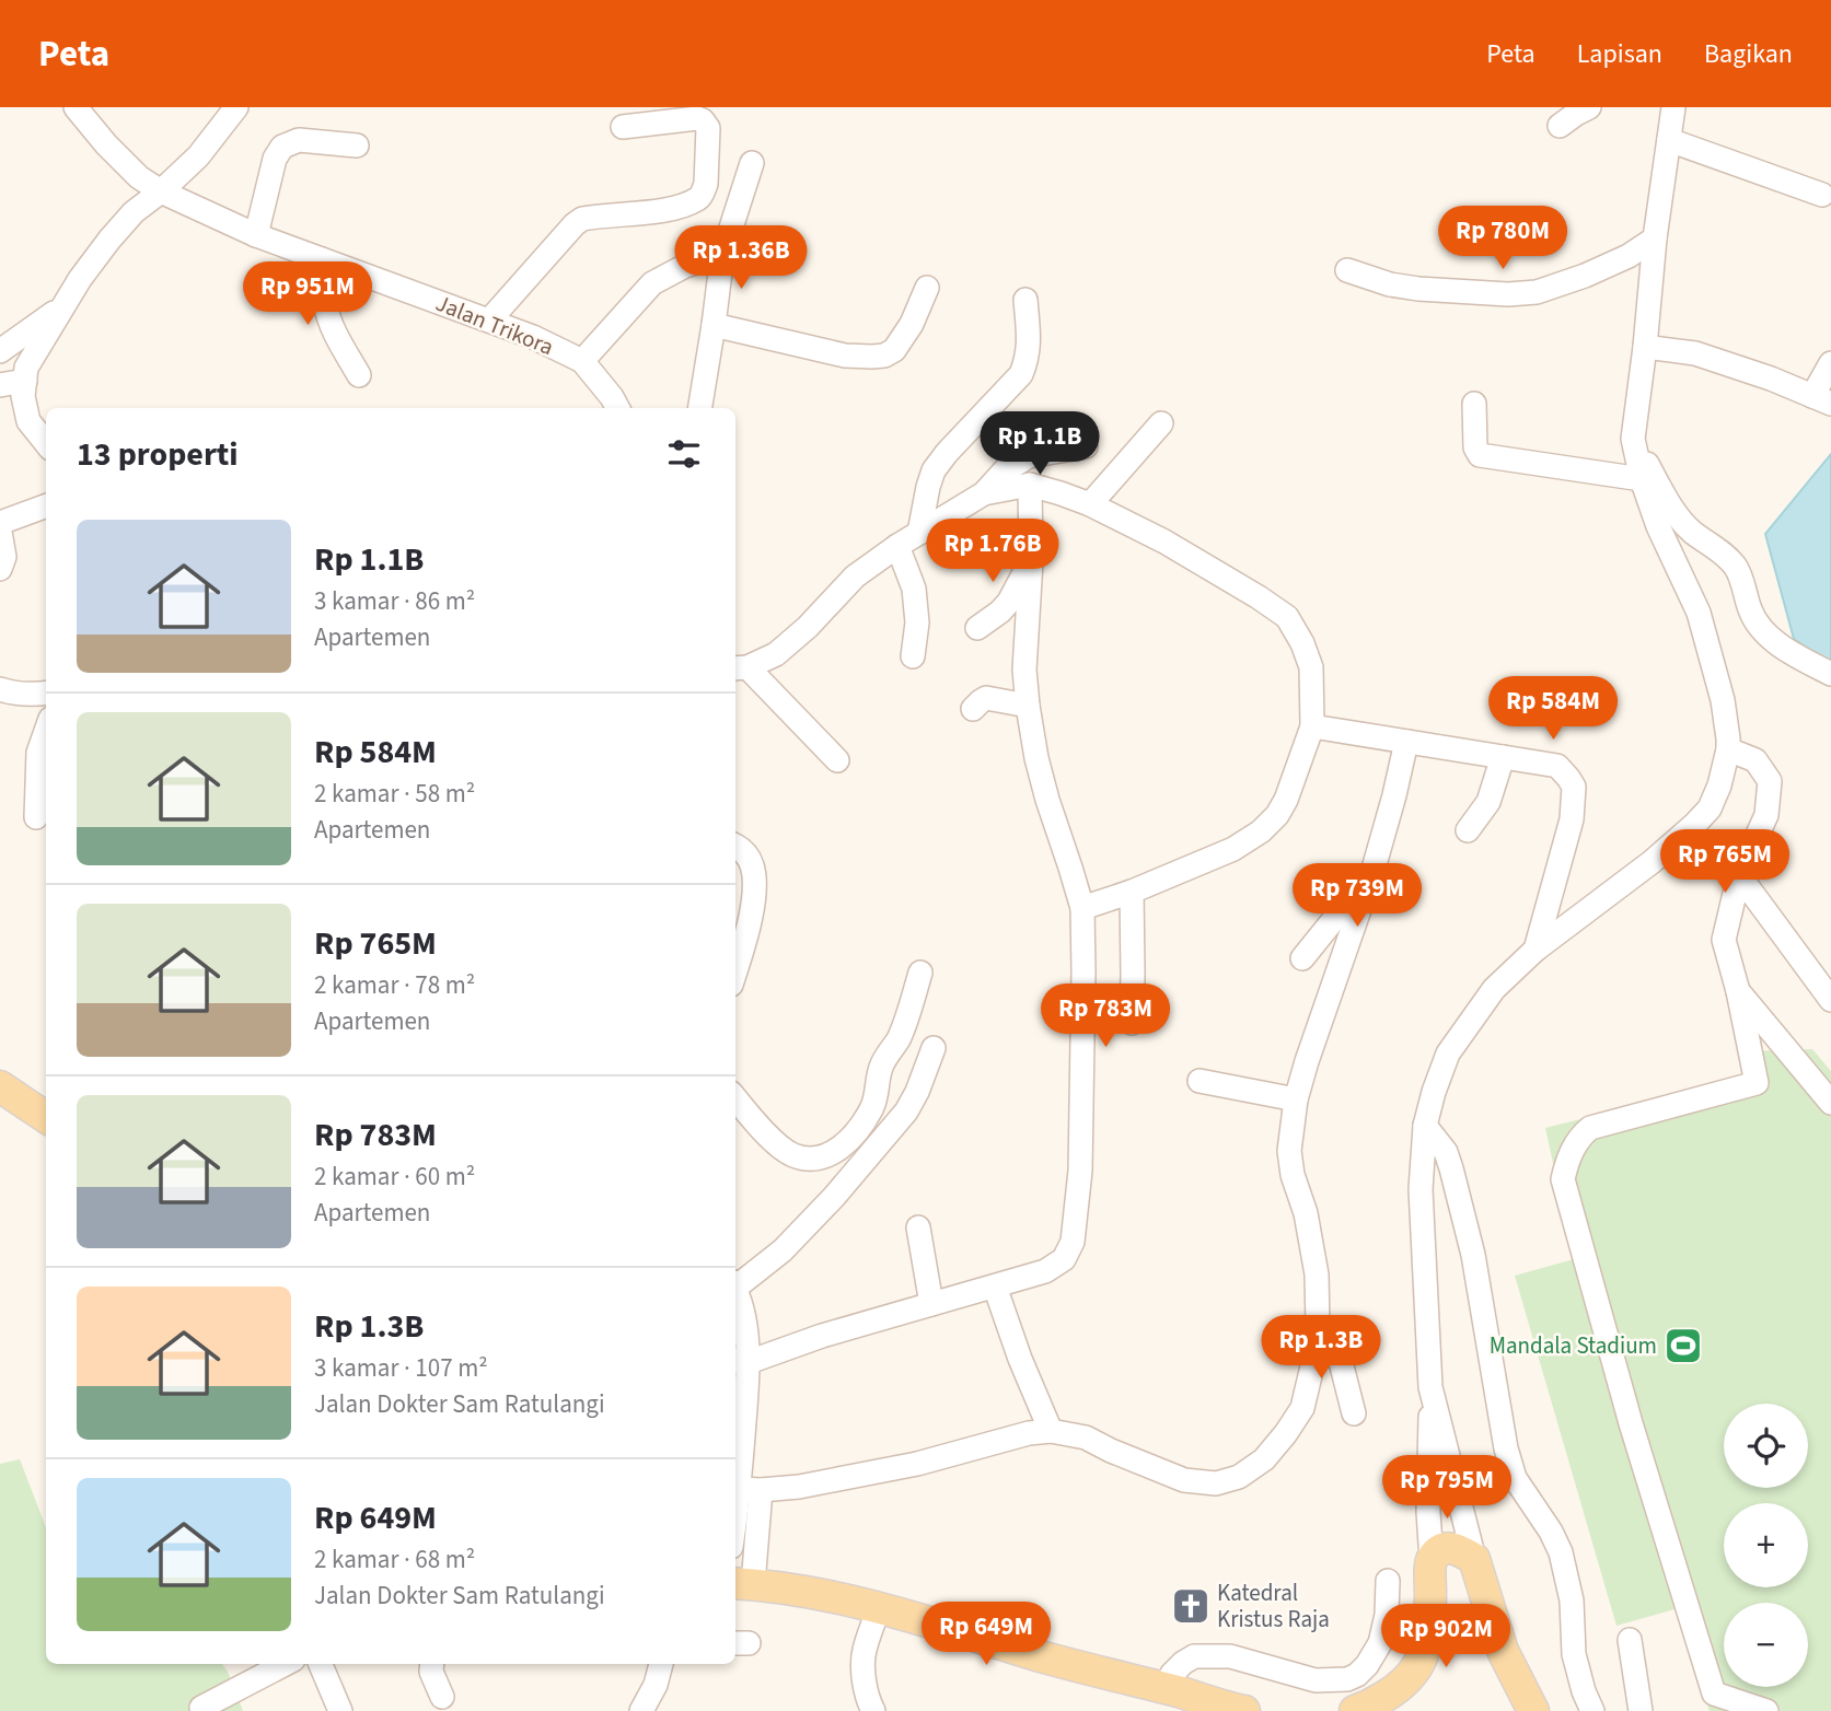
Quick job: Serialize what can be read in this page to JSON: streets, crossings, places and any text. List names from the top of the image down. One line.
{"streets":{"street":["Jalan Trikora"]},"places":{"sports":["Mandala Stadium"],"church":["Katedral Kristus Raja"]},"page":{"header":"Peta","nav":["Peta","Lapisan","Bagikan"],"price":["Rp 780M","Rp 1.36B","Rp 951M","Rp 1.1B","Rp 1.76B","Rp 584M","Rp 765M","Rp 739M","Rp 783M","Rp 1.3B","Rp 795M","Rp 649M","Rp 902M"],"heading":"13 properti","list":[{"name":"Rp 1.1B","note":"3 kamar · 86 m² · Apartemen"},{"name":"Rp 584M","note":"2 kamar · 58 m² · Apartemen"},{"name":"Rp 765M","note":"2 kamar · 78 m² · Apartemen"},{"name":"Rp 783M","note":"2 kamar · 60 m² · Apartemen"},{"name":"Rp 1.3B","note":"3 kamar · 107 m² · Jalan Dokter Sam Ratulangi"},{"name":"Rp 649M","note":"2 kamar · 68 m² · Jalan Dokter Sam Ratulangi"}],"map_buttons":["+","−"]}}
